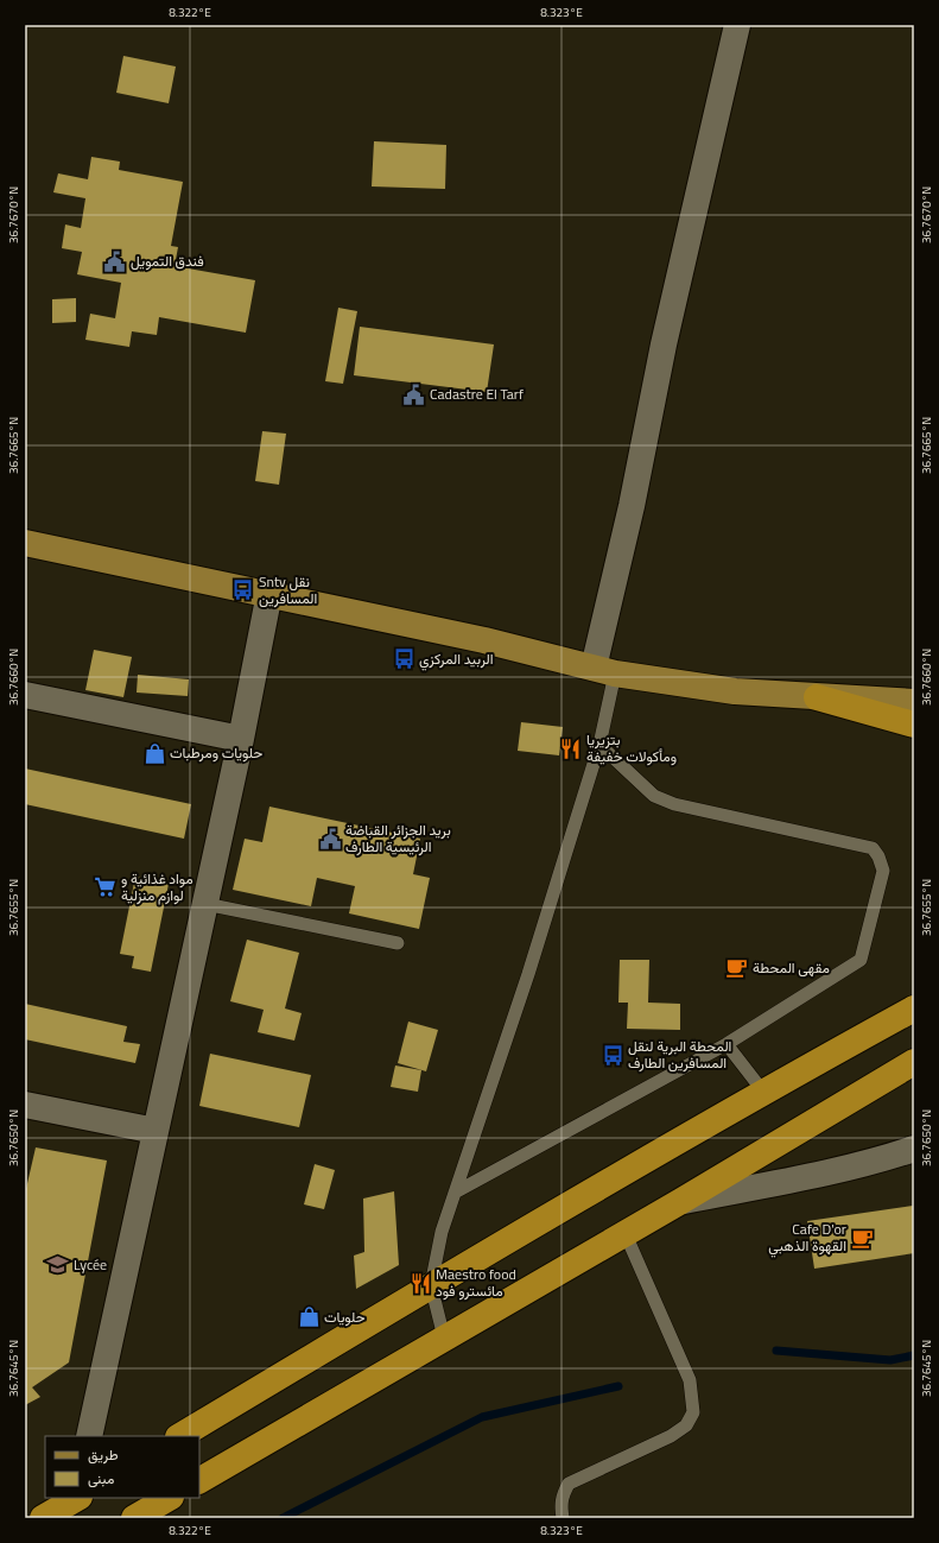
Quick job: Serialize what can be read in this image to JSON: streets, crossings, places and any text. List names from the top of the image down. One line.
{"places":{"public building":["فندق التمويل","Cadastre El Tarf","بريد الجزائر القباضة الرئيسية الطارف"],"bus stop":["Sntv نقل المسافرين","الربيد المركزي","المحطة البرية لنقل المسافرين الطارف"],"restaurant":["بتزيريا ومأكولات خفيفة","Maestro food مائسترو فود"],"shop":["حلويات ومرطبات","حلويات"],"supermarket":["مواد غذائية و لوازم منزلية"],"cafe":["مقهى المحطة","Cafe D'or القهوة الذهبي"],"school or university":["Lycée"]},"legend":["طريق","مبنى"],"coordinates":["8.322°E","8.323°E","36.7670°N","36.7665°N","36.7660°N","36.7655°N","36.7650°N","36.7645°N"]}
